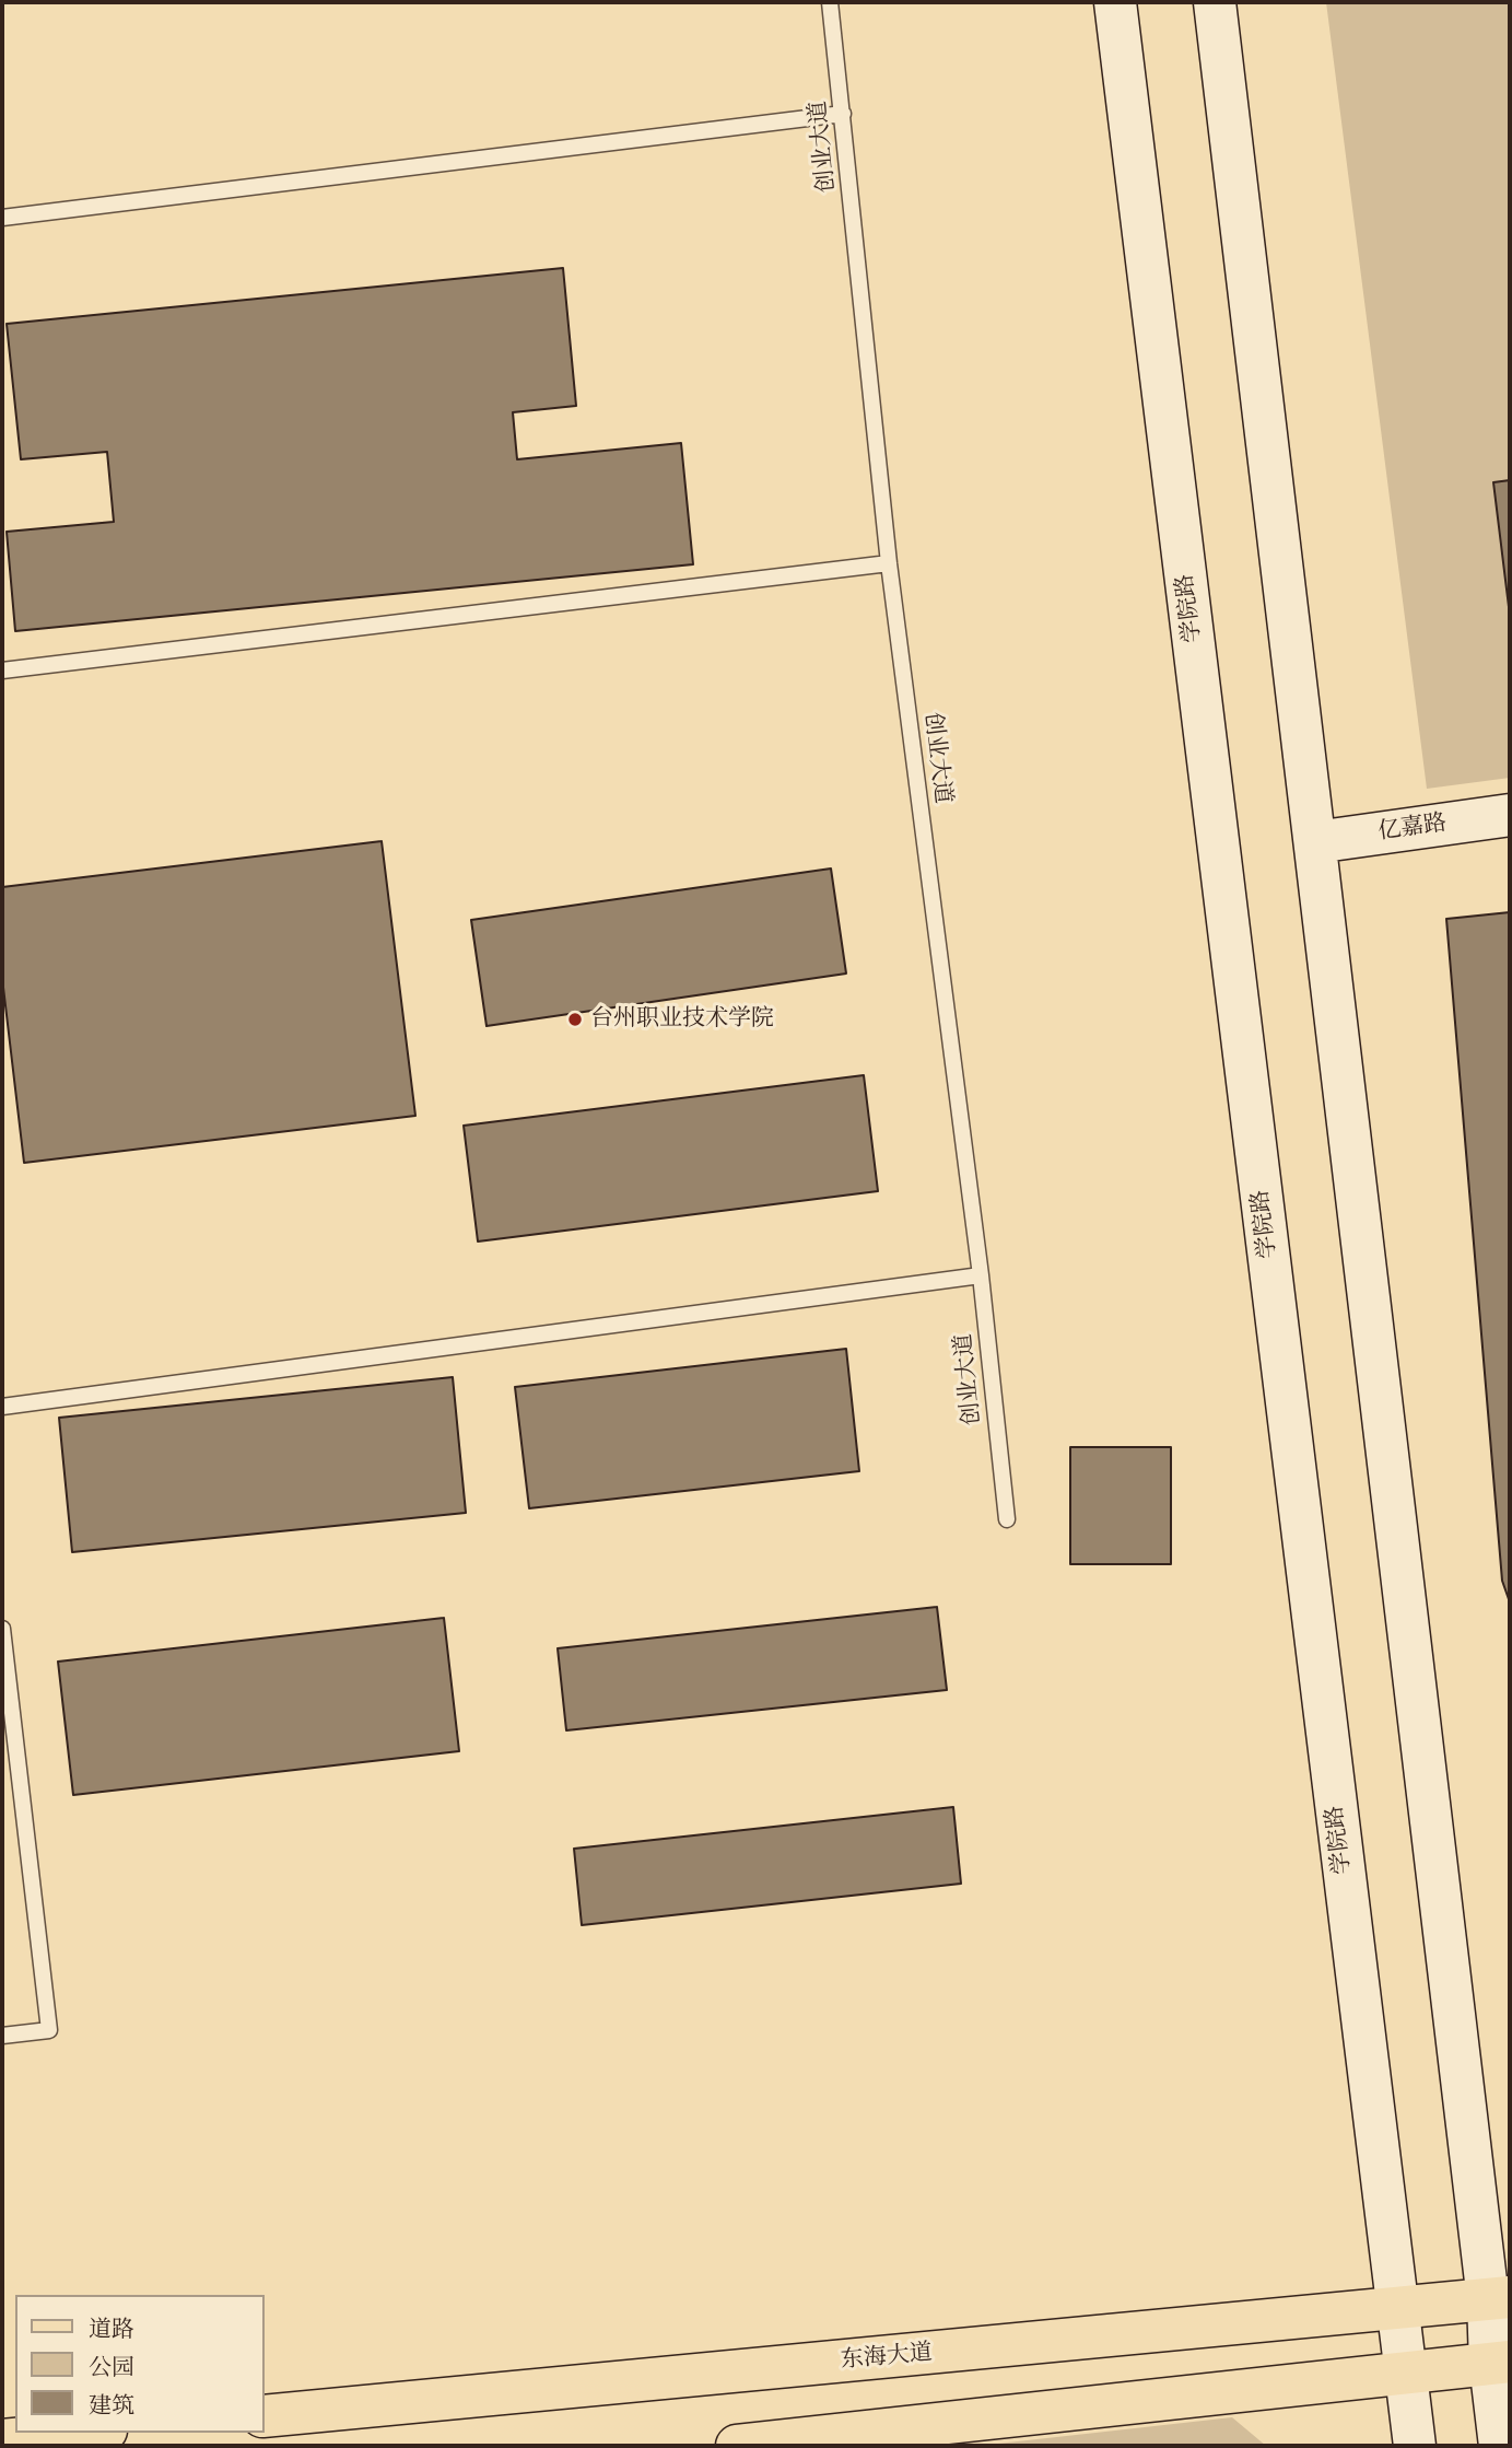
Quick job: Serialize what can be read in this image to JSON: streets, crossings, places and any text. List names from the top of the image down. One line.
{"streets":{"main road":["学院路","亿嘉路","东海大道"],"lane":["创业大道"]},"crossings":[["学院路","东海大道"]],"places":["台州职业技术学院"],"legend":["道路","公园","建筑"]}
